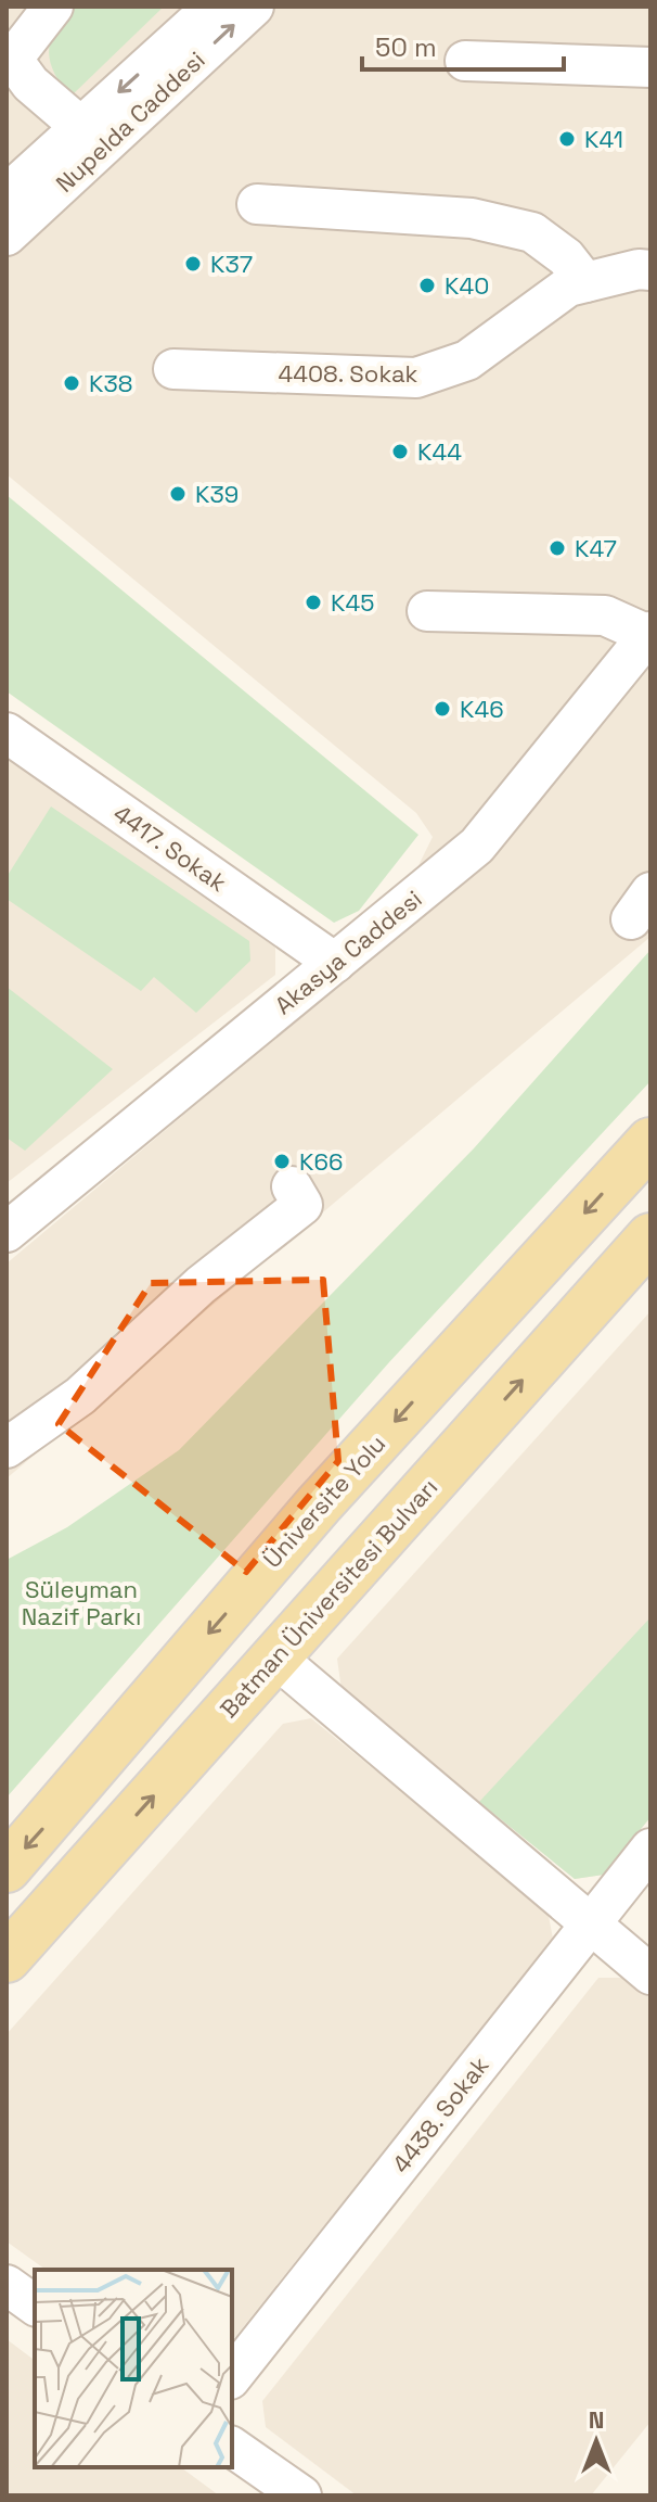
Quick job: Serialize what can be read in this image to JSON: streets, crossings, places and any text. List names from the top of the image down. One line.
{"streets":{"main road":["Üniversite Yolu","Batman Üniversitesi Bulvarı"],"street":["Nupelda Caddesi","4408. Sokak","4417. Sokak","Akasya Caddesi","4438. Sokak"]},"crossings":[["4417. Sokak","Akasya Caddesi"]],"one_way":["Üniversite Yolu","Batman Üniversitesi Bulvarı"],"parks":["Süleyman Nazif Parkı"],"places":["K41","K37","K40","K38","K44","K39","K47","K45","K46","K66"],"scale_bar":"50 m","north":"top"}
